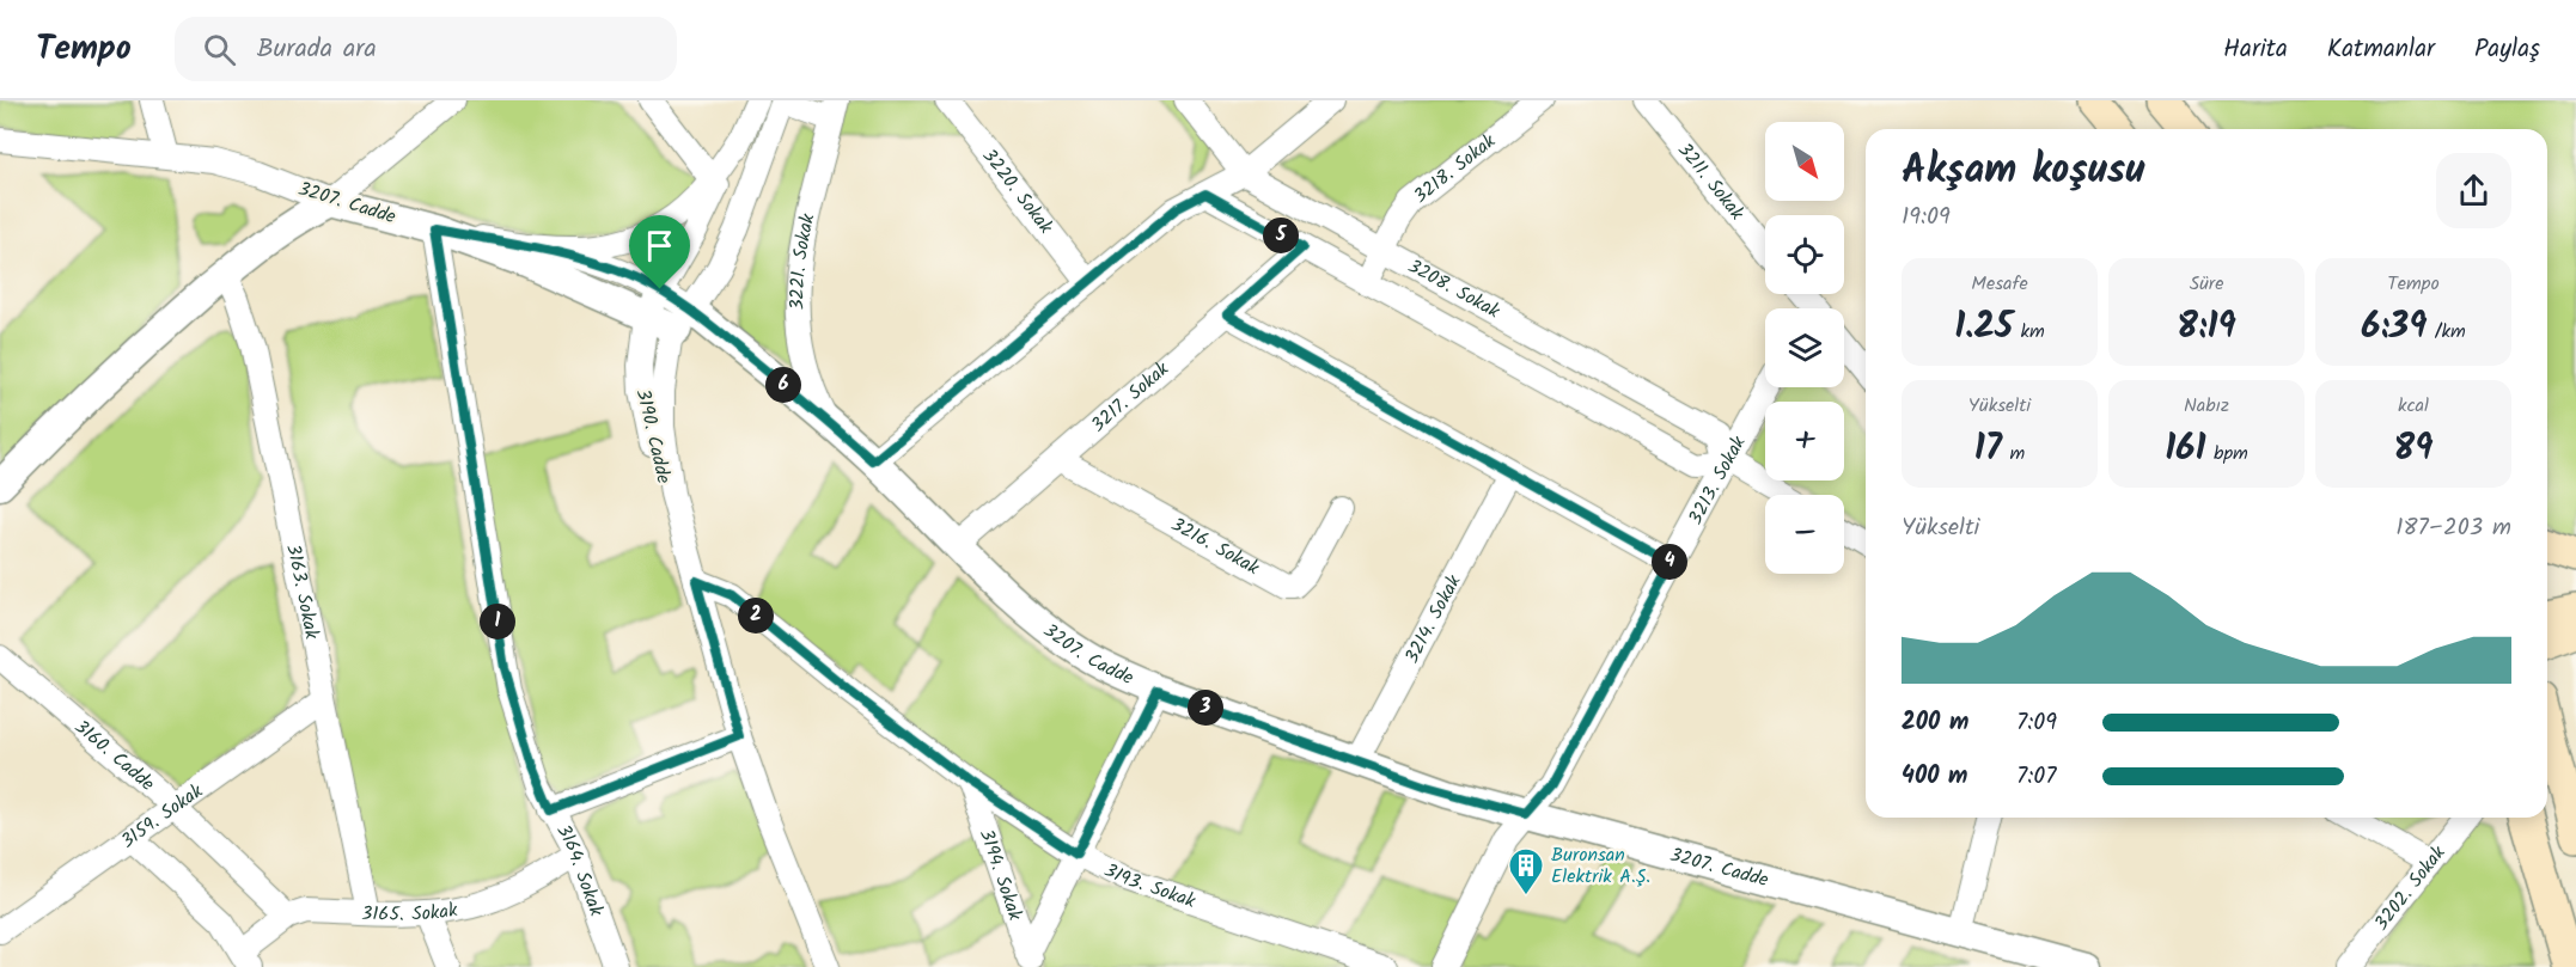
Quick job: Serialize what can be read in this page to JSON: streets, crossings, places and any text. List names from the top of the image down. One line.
{"streets":{"street":["3218. Sokak","3211. Sokak","3220. Sokak","3207. Cadde","3221. Sokak","3208. Sokak","3217. Sokak","3190. Cadde","3213. Sokak","3216. Sokak","3163. Sokak","3214. Sokak","3160. Cadde","3159. Sokak","3164. Sokak","3194. Sokak","3193. Sokak","3202. Sokak","3165. Sokak"]},"crossings":[["3218. Sokak","3208. Sokak"],["3207. Cadde","3221. Sokak"],["3207. Cadde","3217. Sokak"],["3207. Cadde","3190. Cadde"],["3207. Cadde","3213. Sokak"],["3207. Cadde","3214. Sokak"],["3207. Cadde","3164. Sokak"],["3208. Sokak","3217. Sokak"],["3208. Sokak","3213. Sokak"],["3217. Sokak","3216. Sokak"],["3190. Cadde","3193. Sokak"],["3163. Sokak","3159. Sokak"],["3163. Sokak","3165. Sokak"],["3160. Cadde","3159. Sokak"],["3160. Cadde","3165. Sokak"],["3164. Sokak","3165. Sokak"],["3194. Sokak","3193. Sokak"]],"places":{"building":["Buronsan Elektrik A.Ş."]},"north":"bottom right","page":{"header":"Tempo","search":"Burada ara","nav":["Harita","Katmanlar","Paylaş"],"map_buttons":["+","−"],"heading":["Akşam koşusu","19:09"],"pins":["5","6","4","2","1","3"],"stats":[["Mesafe","1.25 km"],["Süre","8:19"],["Tempo","6:39 /km"],["Yükselti","17 m"],["Nabız","161 bpm"],["kcal","89"]],"chart":["Yükselti","187–203 m"],"list":[{"name":"200 m","note":"7:09"},{"name":"400 m","note":"7:07"}]}}
